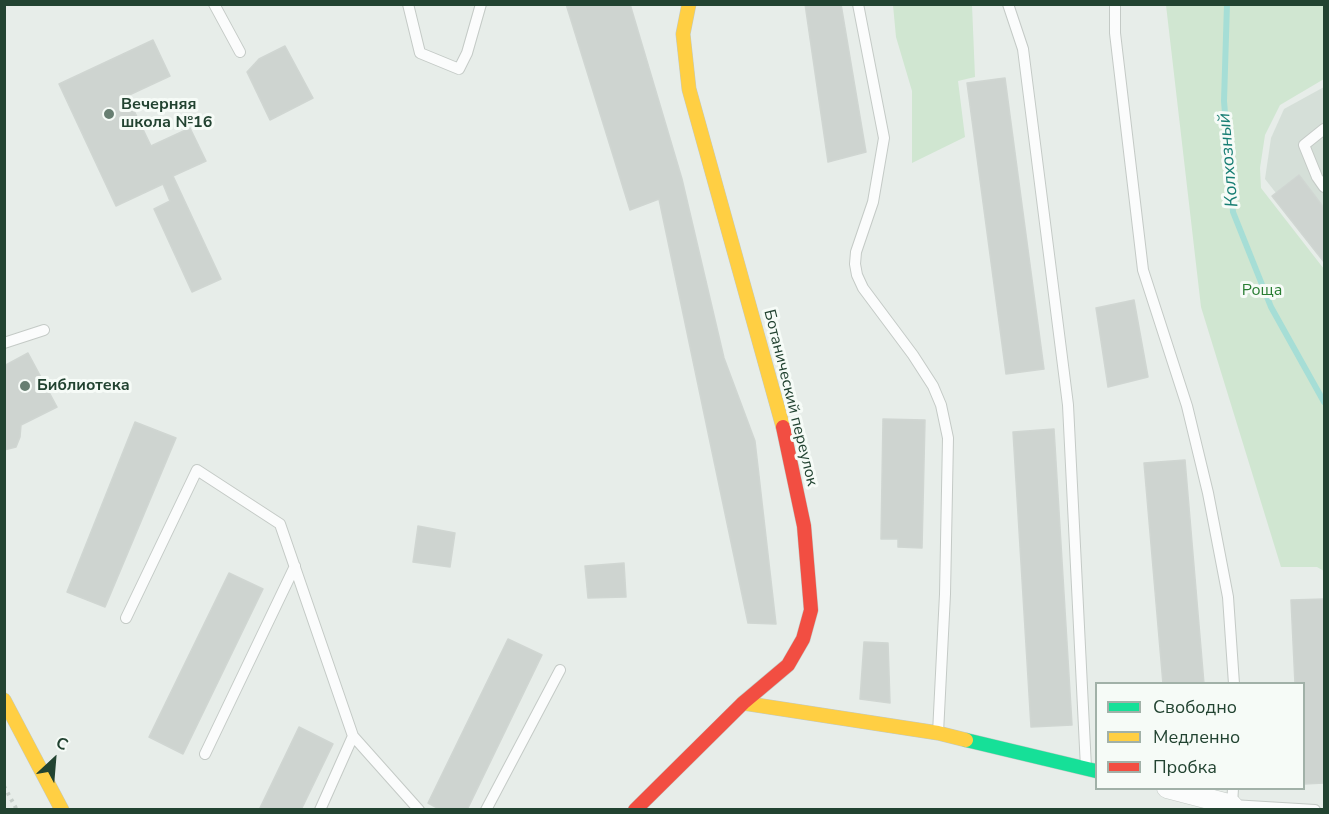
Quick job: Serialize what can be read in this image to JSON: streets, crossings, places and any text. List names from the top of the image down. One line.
{"streets":{"street":["Ботанический переулок"]},"water":["Колхозный"],"parks":["Роща"],"places":["Вечерняя школа №16","Библиотека"],"legend":["Свободно","Медленно","Пробка"],"north":"top right"}
